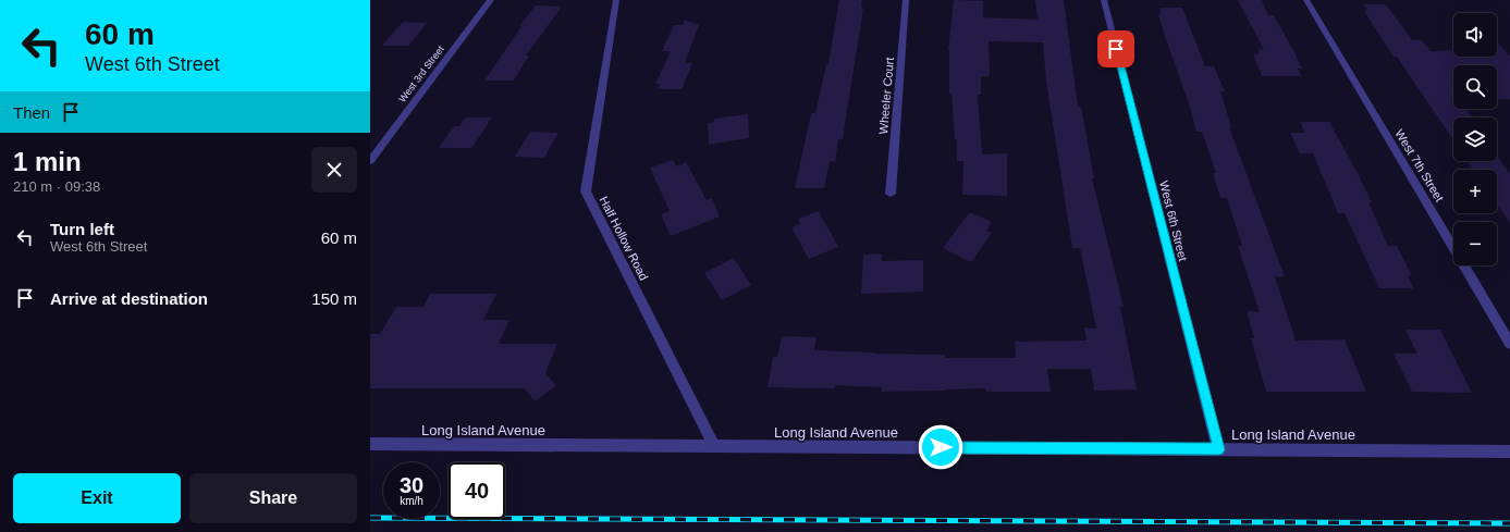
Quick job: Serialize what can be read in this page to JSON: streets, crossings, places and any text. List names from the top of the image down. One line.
{"streets":{"street":["West 3rd Street","Wheeler Court","West 7th Street","West 6th Street","Half Hollow Road","Long Island Avenue"]},"crossings":[["West 6th Street","Long Island Avenue"],["Half Hollow Road","Long Island Avenue"]],"page":{"turn":["60 m","West 6th Street"],"map_buttons":["+","−"],"then":"Then","heading":["1 min","210 m · 09:38"],"list":[{"name":"Turn left","note":"West 6th Street","value":"60 m"},{"name":"Arrive at destination","value":"150 m"}],"speed":"30 km/h","limit":"40","buttons":["Exit","Share"]}}
